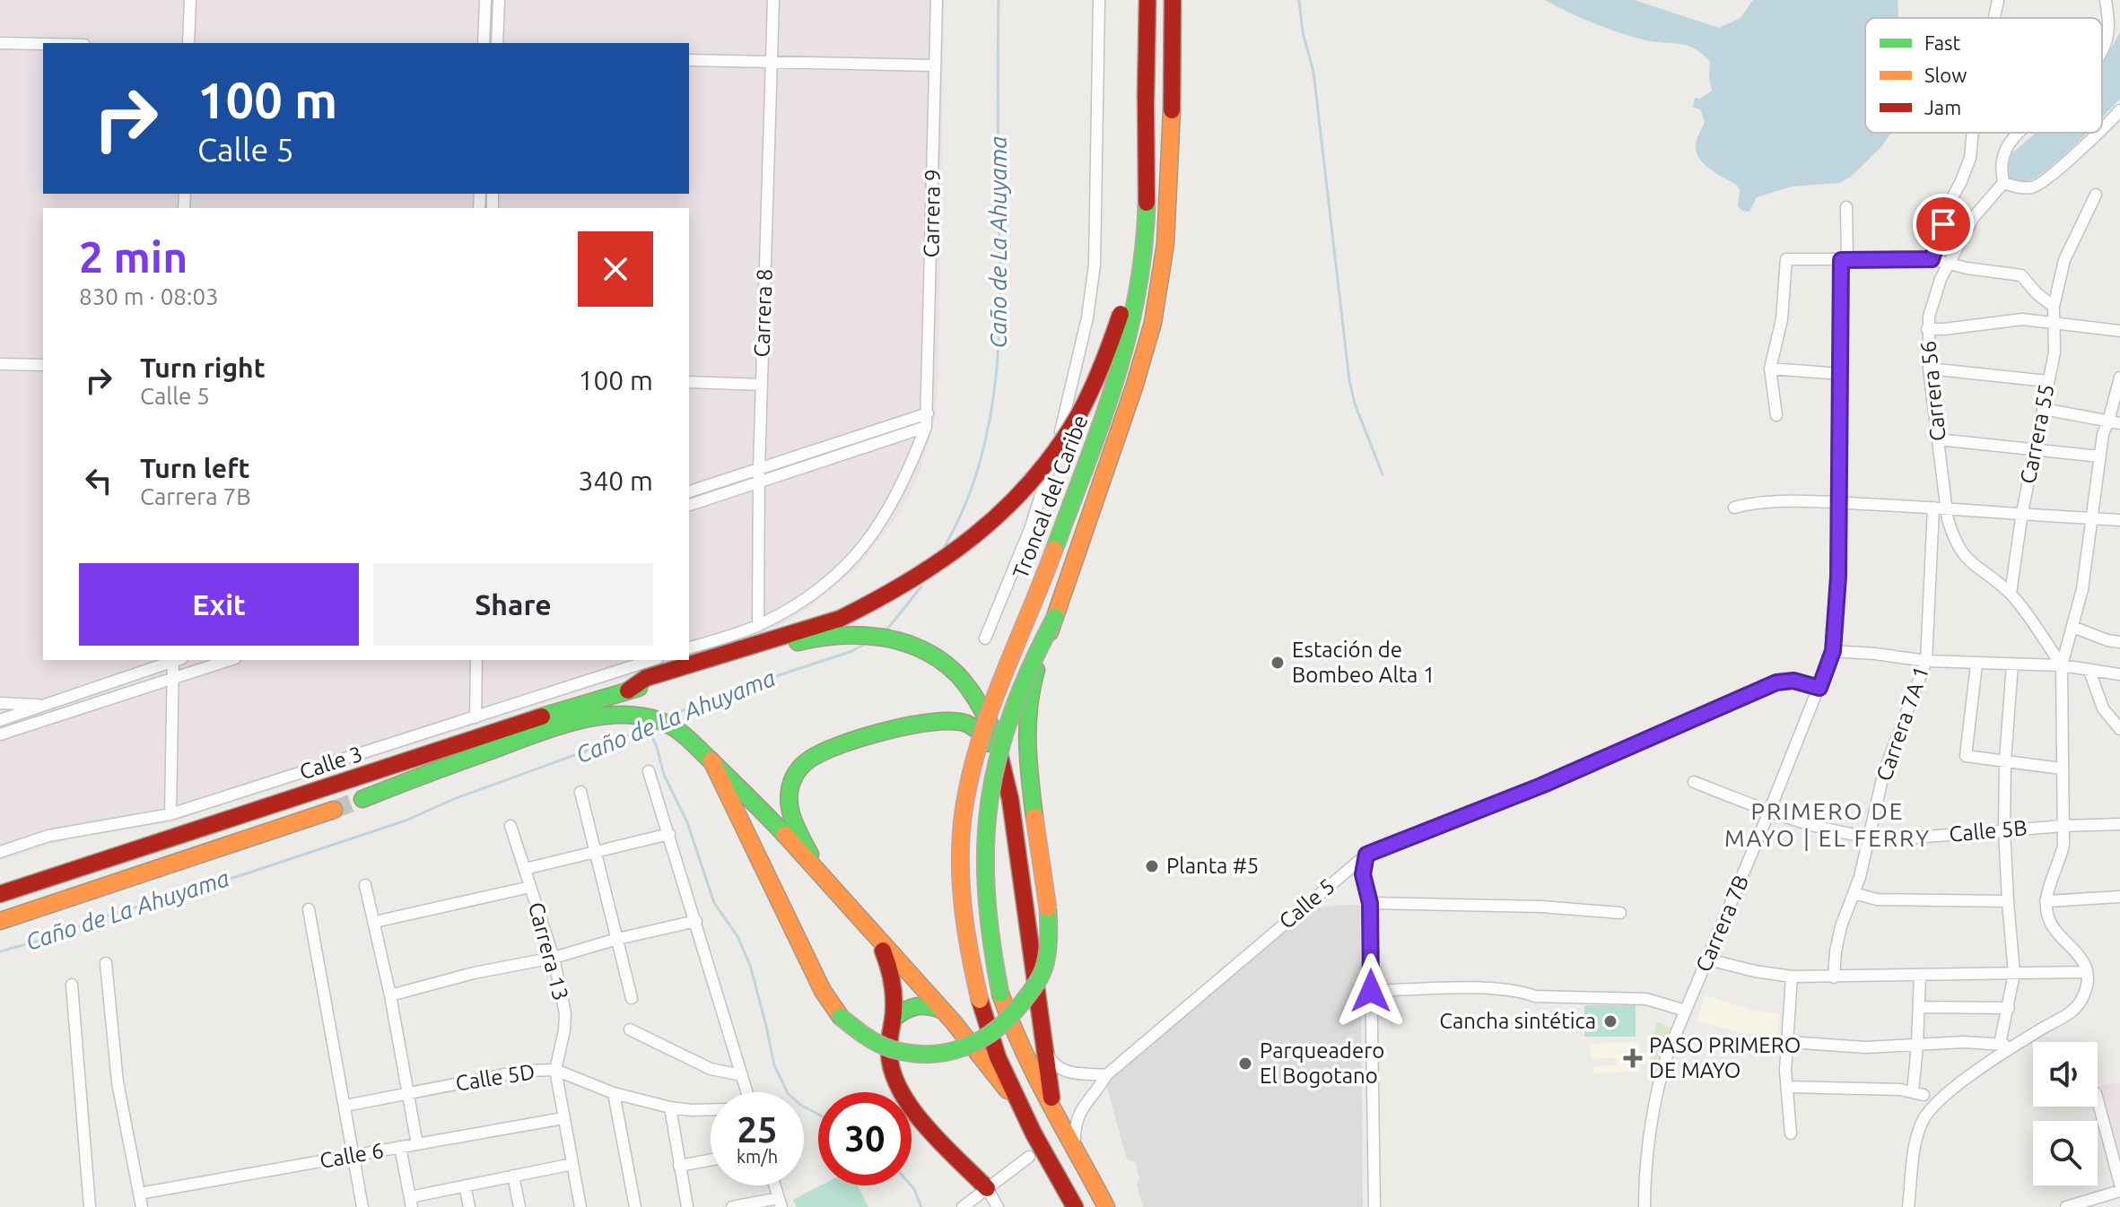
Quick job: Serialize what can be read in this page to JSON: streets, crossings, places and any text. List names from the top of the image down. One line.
{"streets":{"main road":["Troncal del Caribe"],"street":["Carrera 9","Carrera 8","Carrera 56","Carrera 55","Carrera 7A 1","Calle 3","Calle 5B","Calle 5","Carrera 7B","Carrera 13","Calle 5D","Calle 6"]},"crossings":[["Carrera 56","Carrera 55"],["Troncal del Caribe","Calle 5"],["Carrera 7A 1","Calle 5B"],["Calle 5B","Carrera 7B"],["Calle 5","Carrera 7B"],["Carrera 13","Calle 5D"],["Carrera 13","Calle 6"]],"districts":["PRIMERO DE MAYO | EL FERRY"],"water":["Caño de La Ahuyama"],"places":{"other":["Estación de Bombeo Alta 1","Planta #5","Cancha sintética","Parqueadero El Bogotano"],"health":["PASO PRIMERO DE MAYO"]},"legend":["Fast","Slow","Jam"],"page":{"turn":["100 m","Calle 5"],"heading":["2 min","830 m · 08:03"],"list":[{"name":"Turn right","note":"Calle 5","value":"100 m"},{"name":"Turn left","note":"Carrera 7B","value":"340 m"}],"buttons":["Exit","Share"],"speed":"25 km/h","limit":"30"}}
